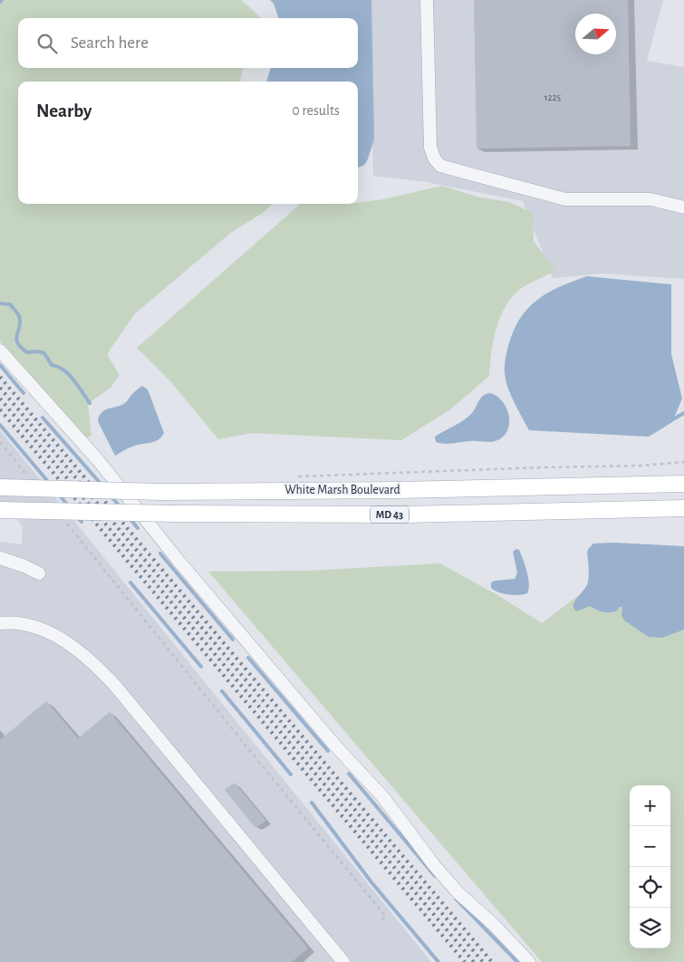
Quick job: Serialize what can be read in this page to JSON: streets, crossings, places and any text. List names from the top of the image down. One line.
{"streets":{"main road":["White Marsh Boulevard","MD 43"]},"house_numbers":["1225"],"north":"right","page":{"search":"Search here","heading":["Nearby","0 results"],"map_buttons":["+","−"]}}
